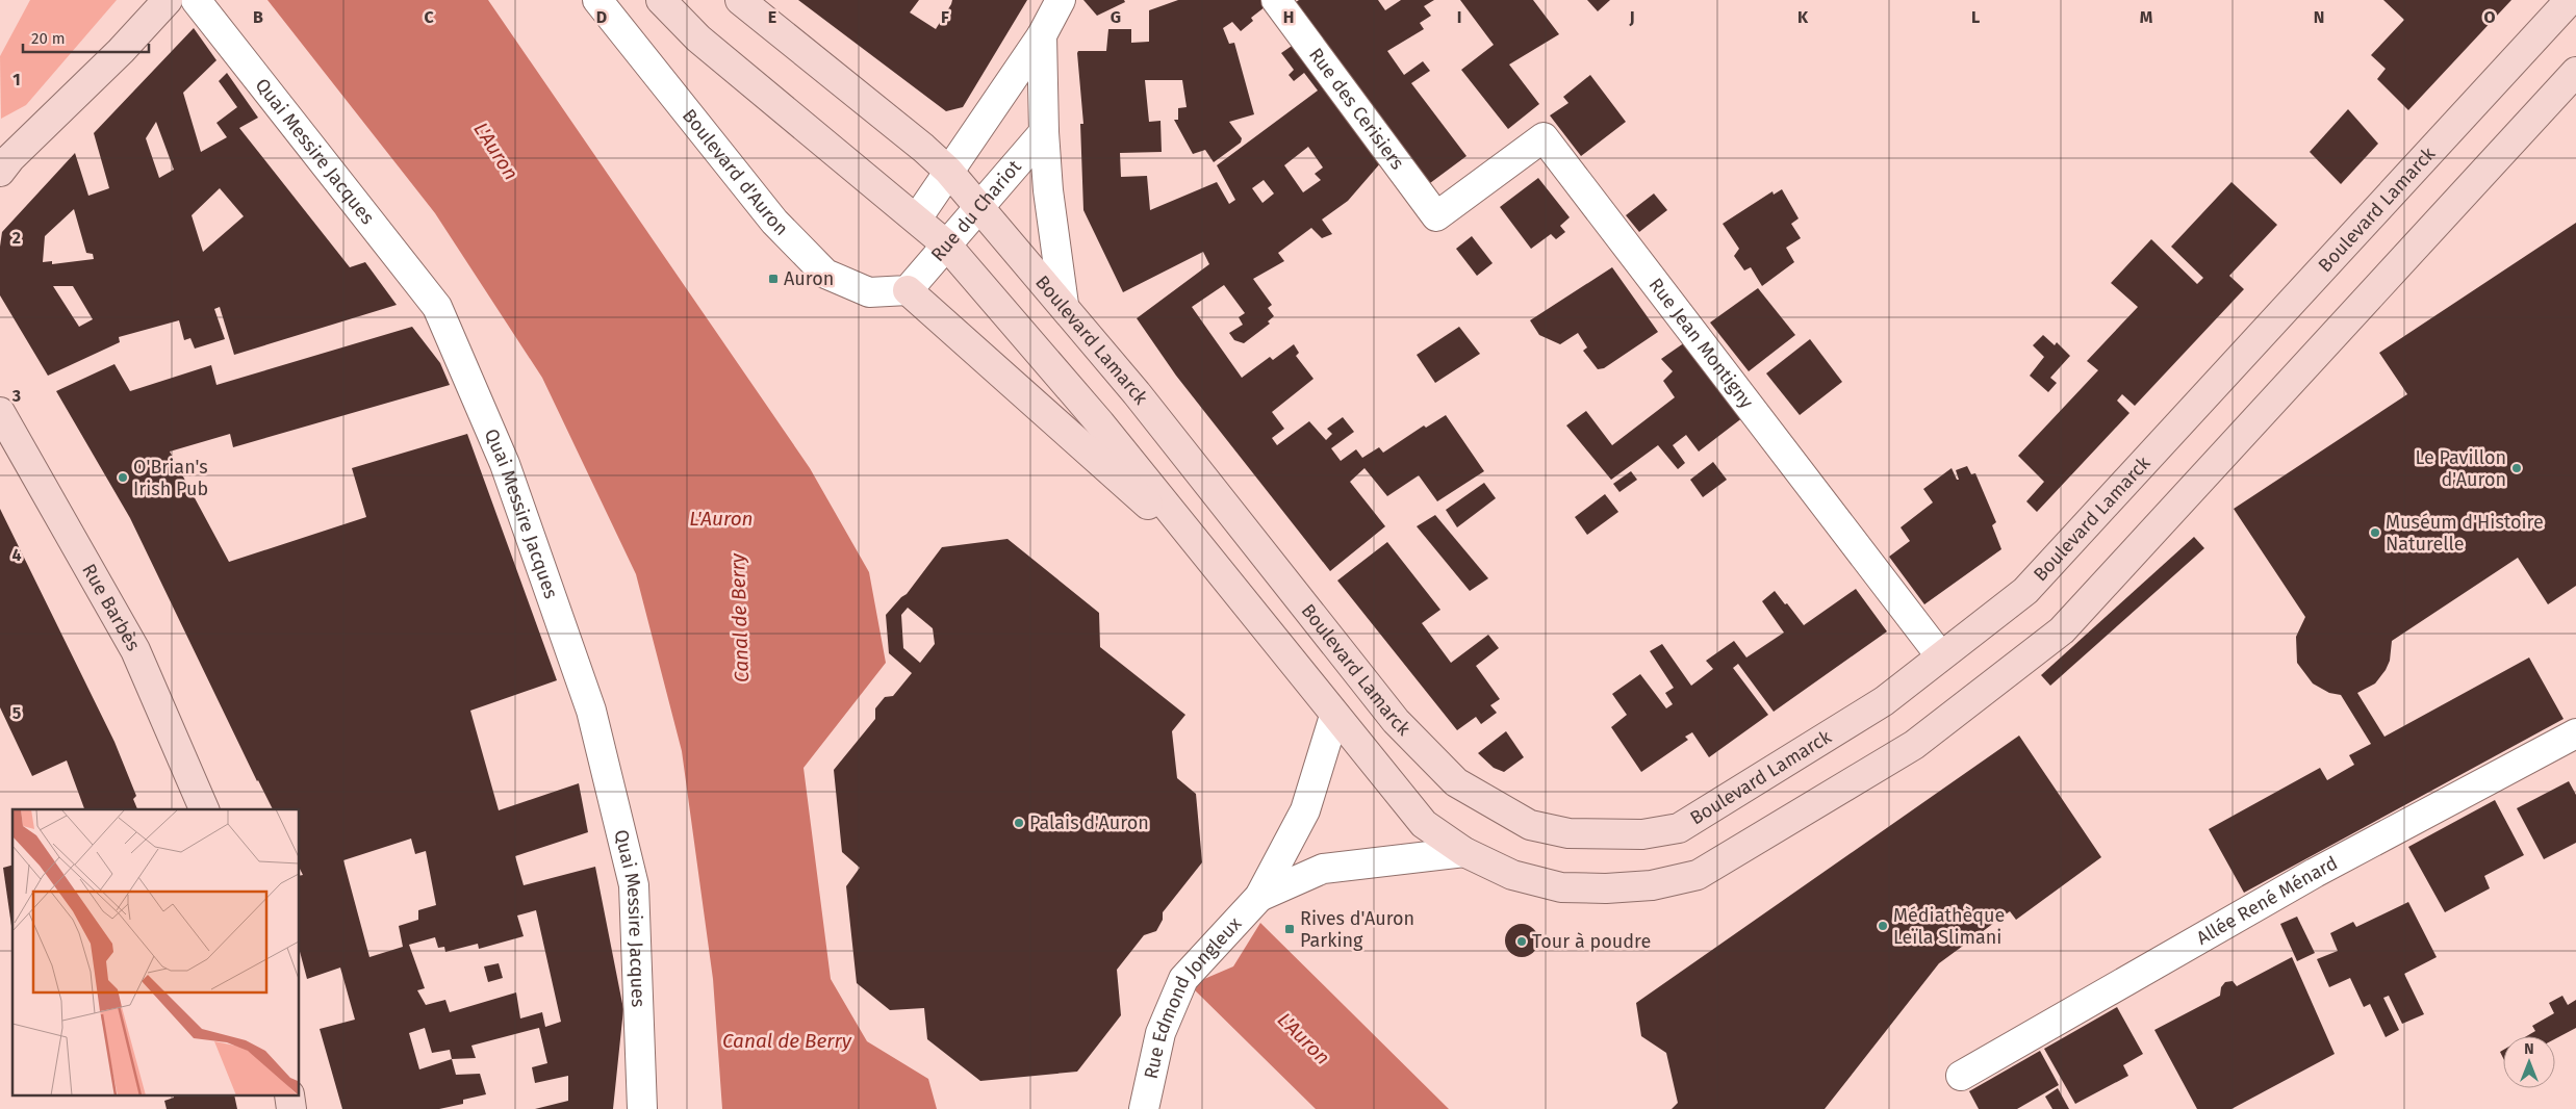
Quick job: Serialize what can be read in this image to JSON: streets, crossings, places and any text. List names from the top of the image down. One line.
{"streets":{"main road":["Boulevard Lamarck","Rue Barbès"],"street":["Rue des Cerisiers","Quai Messire Jacques","Boulevard d'Auron","Rue du Chariot","Rue Jean Montigny","Allée René Ménard","Rue Edmond Jongleux"]},"crossings":[["Rue des Cerisiers","Rue Jean Montigny"],["Boulevard d'Auron","Rue du Chariot"],["Boulevard Lamarck","Rue du Chariot"],["Boulevard Lamarck","Rue Jean Montigny"]],"water":["L'Auron","Canal de Berry"],"places":{"transit":["Auron","Rives d'Auron Parking"],"other":["Le Pavillon d'Auron","O'Brian's Irish Pub","Muséum d'Histoire Naturelle","Palais d'Auron","Médiathèque Leïla Slimani","Tour à poudre"]},"scale_bar":"20 m","north":"top","grid":{"columns":["B","C","D","E","F","G","H","I","J","K","L","M","N","O"],"rows":["1","2","3","4","5"]}}
